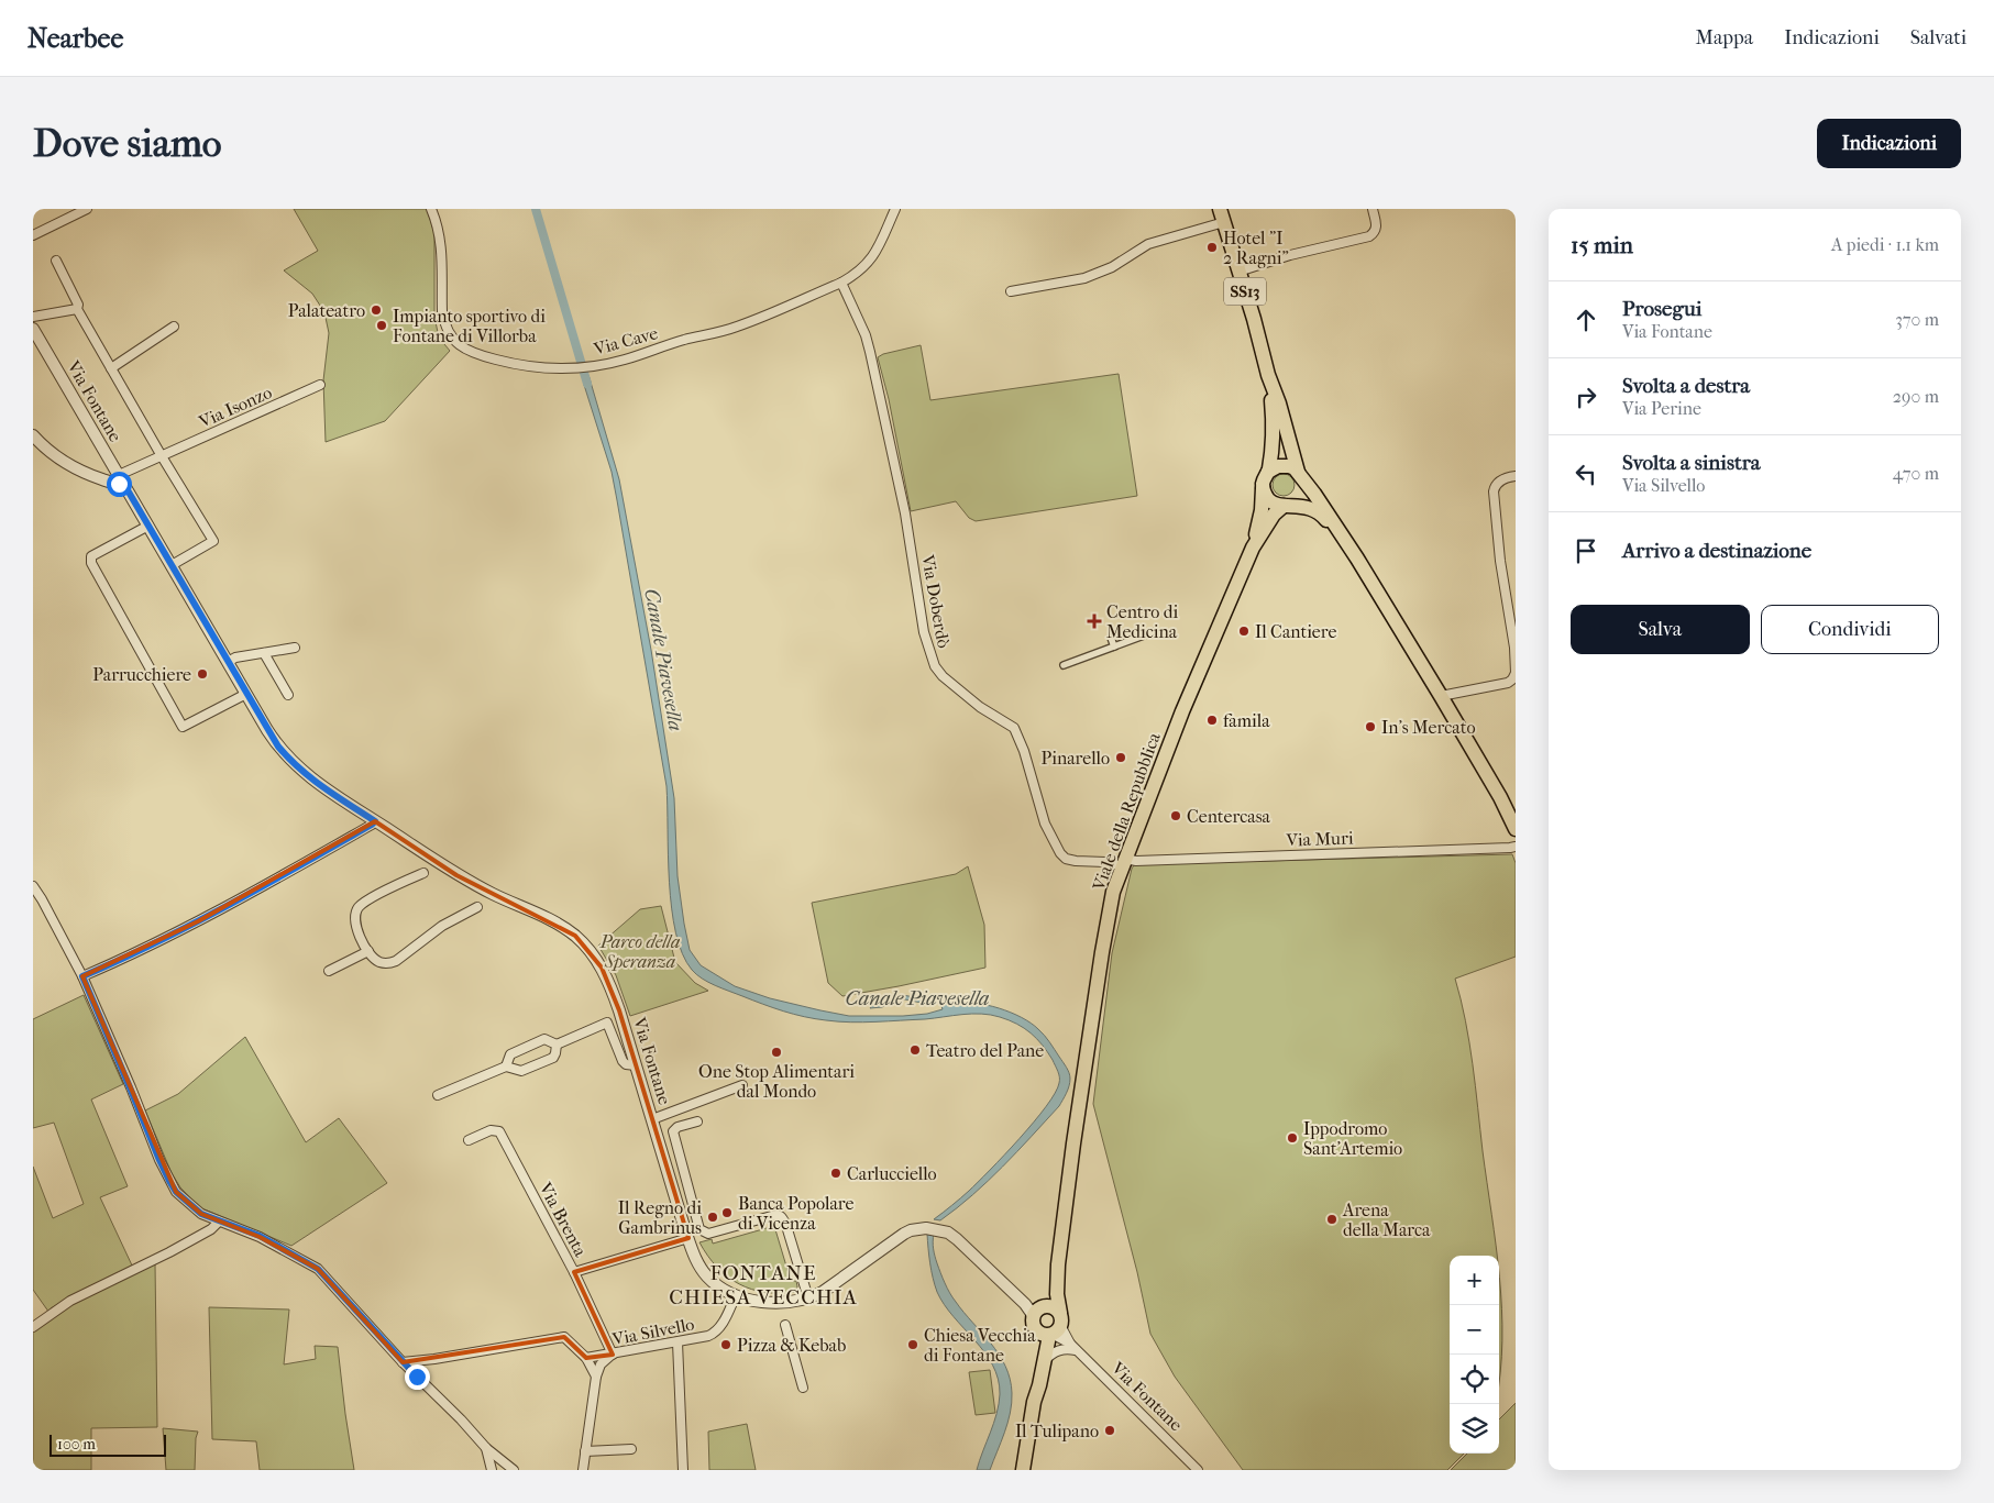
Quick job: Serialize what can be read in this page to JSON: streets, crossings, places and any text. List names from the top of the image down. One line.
{"streets":{"main road":["SS13","Viale della Repubblica"],"street":["Via Cave","Via Fontane","Via Isonzo","Via Doberdò","Via Muri","Via Brenta","Via Silvello"]},"crossings":[["Via Cave","Via Doberdò"],["Via Fontane","Via Isonzo"],["Via Fontane","Viale della Repubblica"],["Via Fontane","Via Silvello"],["Via Doberdò","Viale della Repubblica"],["Via Doberdò","Via Muri"],["Viale della Repubblica","Via Muri"],["Via Brenta","Via Silvello"]],"districts":["FONTANE CHIESA VECCHIA"],"water":["Canale Piavesella"],"parks":["Parco della Speranza"],"places":{"other":["Hotel \"I 2 Ragni\"","Palateatro","Impianto sportivo di Fontane di Villorba","Il Cantiere","Parrucchiere","famila","In's Mercato","Pinarello","Centercasa","Teatro del Pane","One Stop Alimentari dal Mondo","Ippodromo Sant'Artemio","Carlucciello","Banca Popolare di Vicenza","Il Regno di Gambrinus","Arena della Marca","Pizza & Kebab","Chiesa Vecchia di Fontane","Il Tulipano"],"health":["Centro di Medicina"]},"scale_bar":"100 m","page":{"header":"Nearbee","nav":["Mappa","Indicazioni","Salvati"],"buttons":["Indicazioni",["Salva","Condividi"]],"title":"Dove siamo","heading":["15 min","A piedi · 1.1 km"],"list":[["Prosegui","Via Fontane","370 m"],["Svolta a destra","Via Perine","290 m"],["Svolta a sinistra","Via Silvello","470 m"],"Arrivo a destinazione"],"map_buttons":["+","−"],"scale":"100 m"}}
